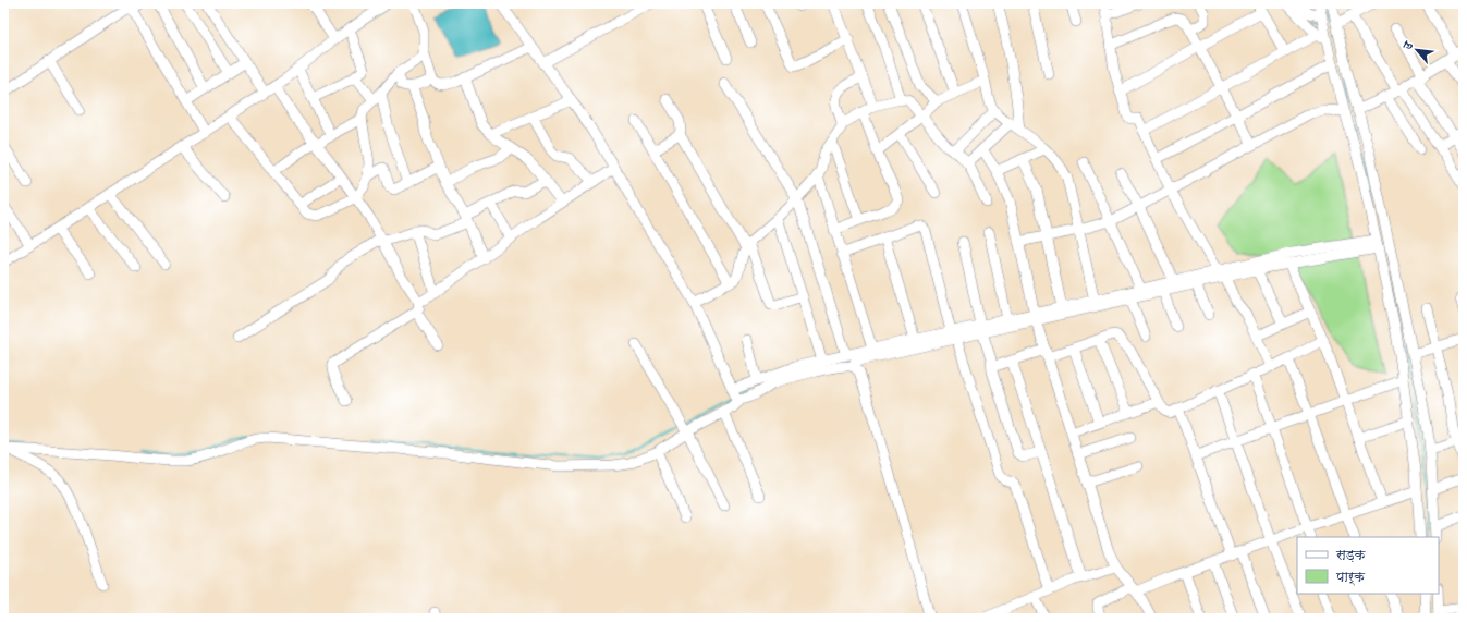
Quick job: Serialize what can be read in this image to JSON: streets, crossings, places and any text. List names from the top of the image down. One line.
{"legend":["सड़क","पार्क"],"north":"top left"}
